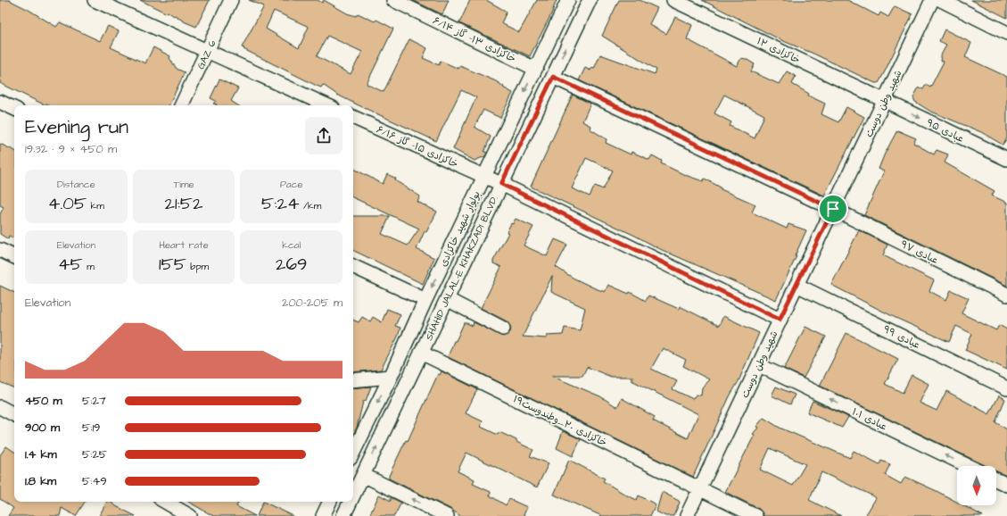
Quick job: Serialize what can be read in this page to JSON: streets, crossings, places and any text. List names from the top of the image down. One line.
{"streets":{"street":["خاکزادی ۱۳- گاز ۶/۱۴","خاکزادی ۱۲","GAZ 6","شهید وطن دوست","عبادی ۹۵","خاکزادی ۱۵- گاز ۶/۱۶","بولوار شهید خاکزادی","عبادی ۹۷","SHAHID JALAL-E KHAKZADI BLVD.","عبادی ۹۹","عبادی ۱۰۱","خاکزادی ۲۰_وطندوست۱۹"]},"crossings":[["خاکزادی ۱۳- گاز ۶/۱۴","بولوار شهید خاکزادی"],["خاکزادی ۱۲","شهید وطن دوست"],["خاکزادی ۱۲","عبادی ۹۵"],["شهید وطن دوست","عبادی ۹۵"],["شهید وطن دوست","خاکزادی ۱۵- گاز ۶/۱۶"],["شهید وطن دوست","عبادی ۹۷"],["شهید وطن دوست","عبادی ۹۹"],["شهید وطن دوست","عبادی ۱۰۱"],["شهید وطن دوست","خاکزادی ۲۰_وطندوست۱۹"],["خاکزادی ۱۵- گاز ۶/۱۶","بولوار شهید خاکزادی"],["خاکزادی ۱۵- گاز ۶/۱۶","SHAHID JALAL-E KHAKZADI BLVD."],["عبادی ۹۷","SHAHID JALAL-E KHAKZADI BLVD."],["SHAHID JALAL-E KHAKZADI BLVD.","خاکزادی ۲۰_وطندوست۱۹"]],"one_way":["بولوار شهید خاکزادی","SHAHID JALAL-E KHAKZADI BLVD.","عبادی ۱۰۱"],"north":"bottom","page":{"heading":["Evening run","19:32 · 9 × 450 m"],"stats":[["Distance","4.05 km"],["Time","21:52"],["Pace","5:24 /km"],["Elevation","45 m"],["Heart rate","155 bpm"],["kcal","269"]],"chart":["Elevation","200–205 m"],"list":[{"name":"450 m","note":"5:27"},{"name":"900 m","note":"5:19"},{"name":"1.4 km","note":"5:25"},{"name":"1.8 km","note":"5:49"}]}}
